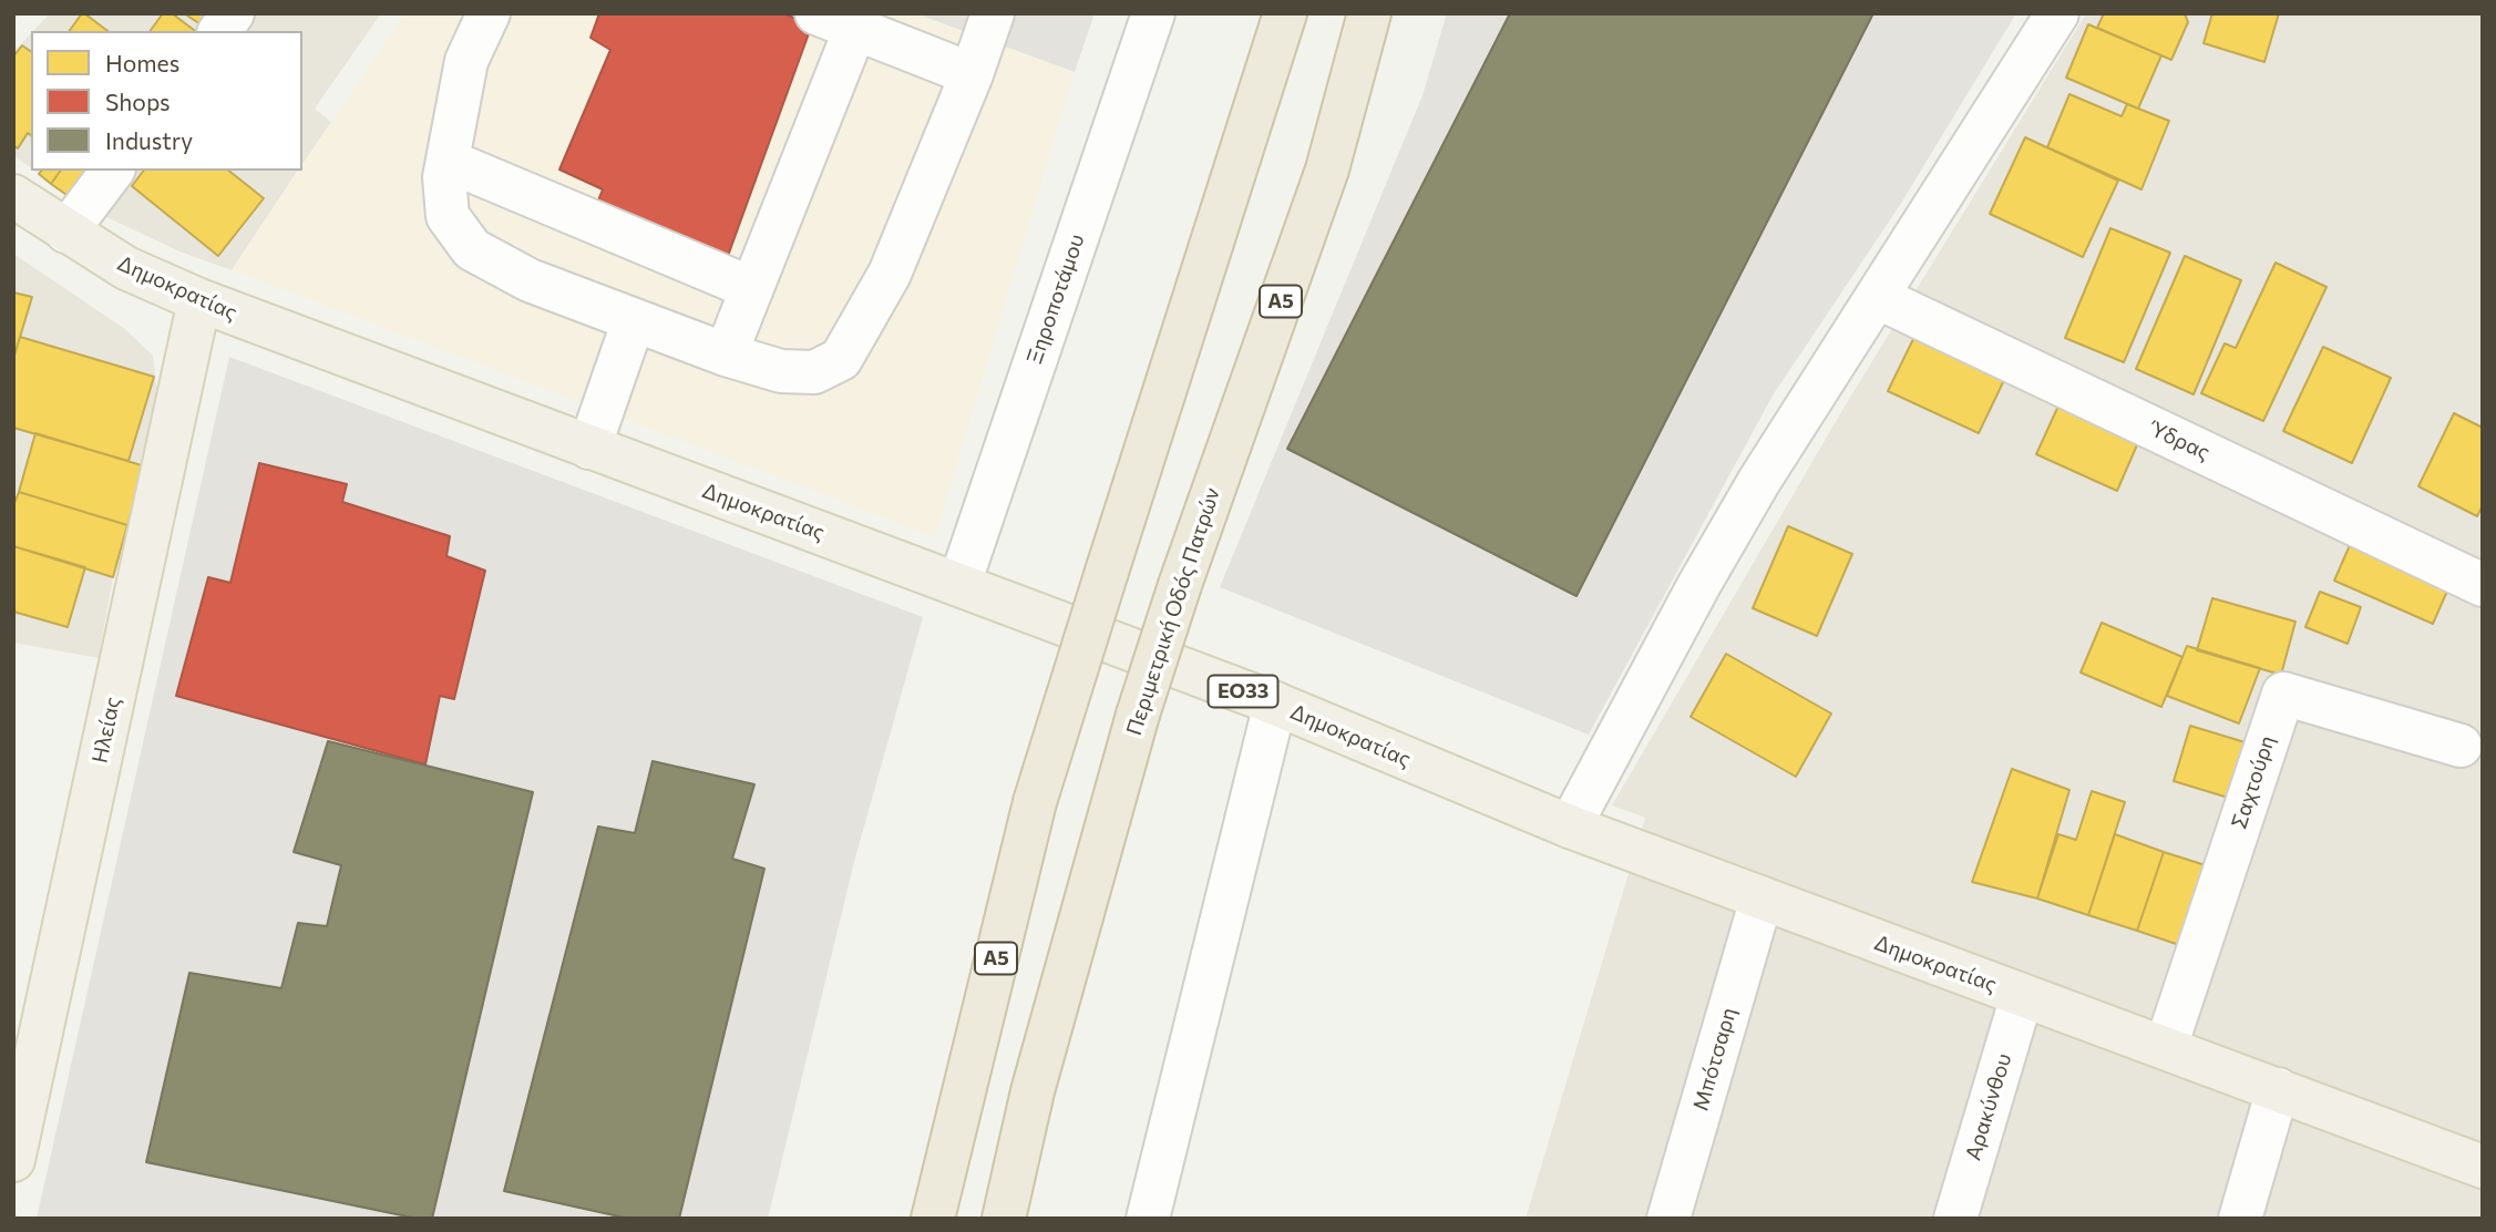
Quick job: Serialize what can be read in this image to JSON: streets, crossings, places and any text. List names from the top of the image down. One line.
{"streets":{"highway":["Α5","Περιμετρική Οδός Πατρών"],"main road":["Δημοκρατίας","ΕΟ33","Ηλείας"],"street":["Ξηροποτάμου","Ύδρας","Σαχτούρη","Μπότσαρη","Αρακύνθου"]},"crossings":[["Δημοκρατίας","Ξηροποτάμου"],["Δημοκρατίας","Ηλείας"],["Δημοκρατίας","Σαχτούρη"],["Δημοκρατίας","Μπότσαρη"],["Δημοκρατίας","Αρακύνθου"]],"legend":["Homes","Shops","Industry"]}
